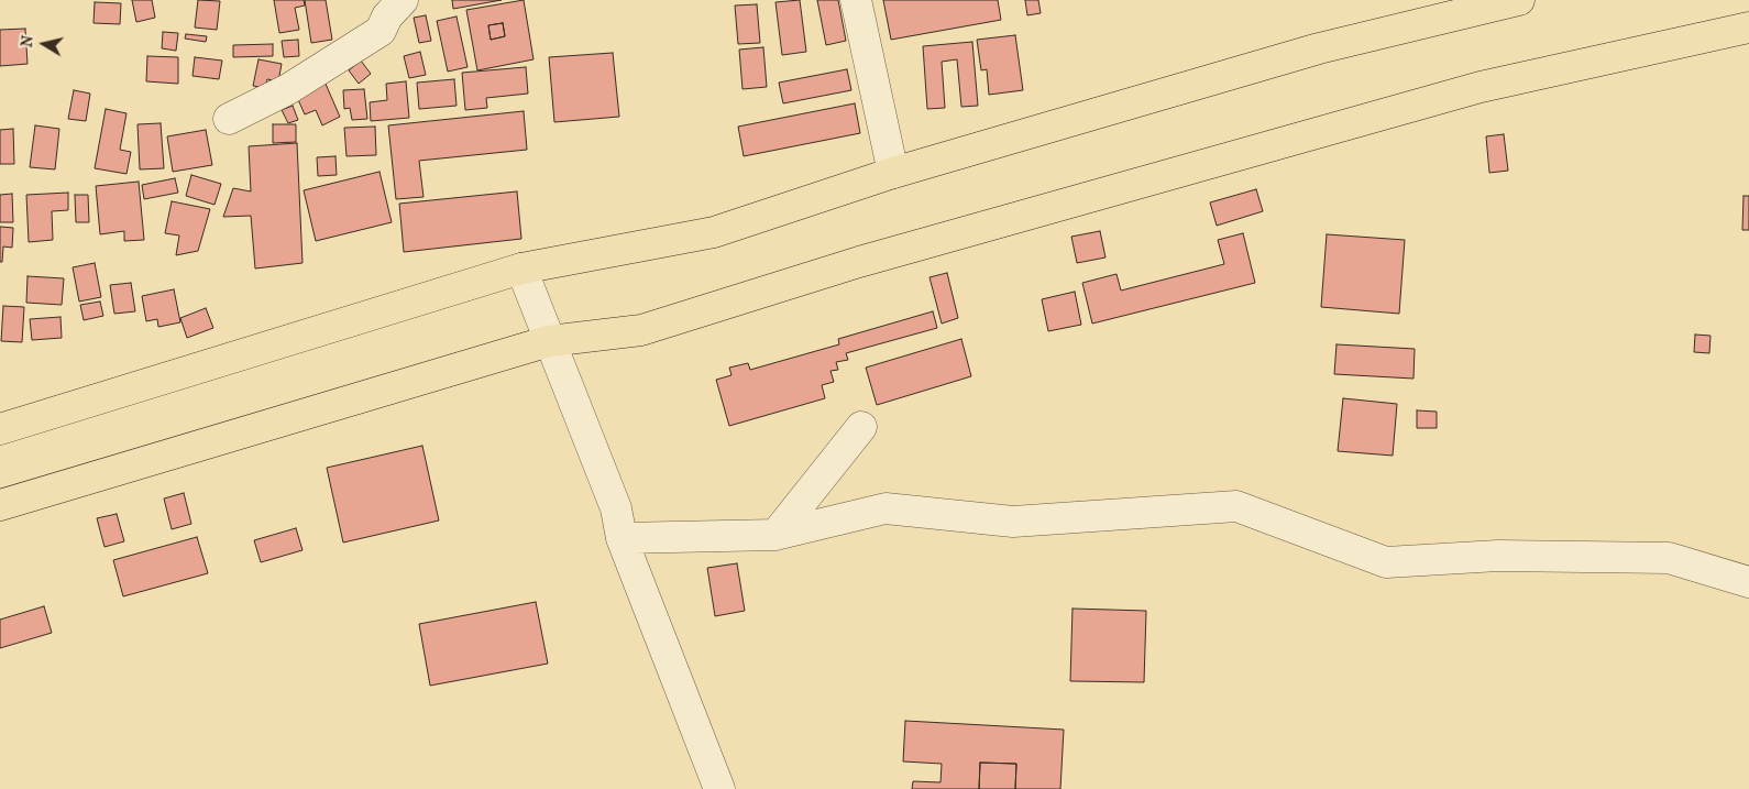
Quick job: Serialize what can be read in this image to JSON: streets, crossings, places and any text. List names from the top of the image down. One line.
{"north":"left"}
